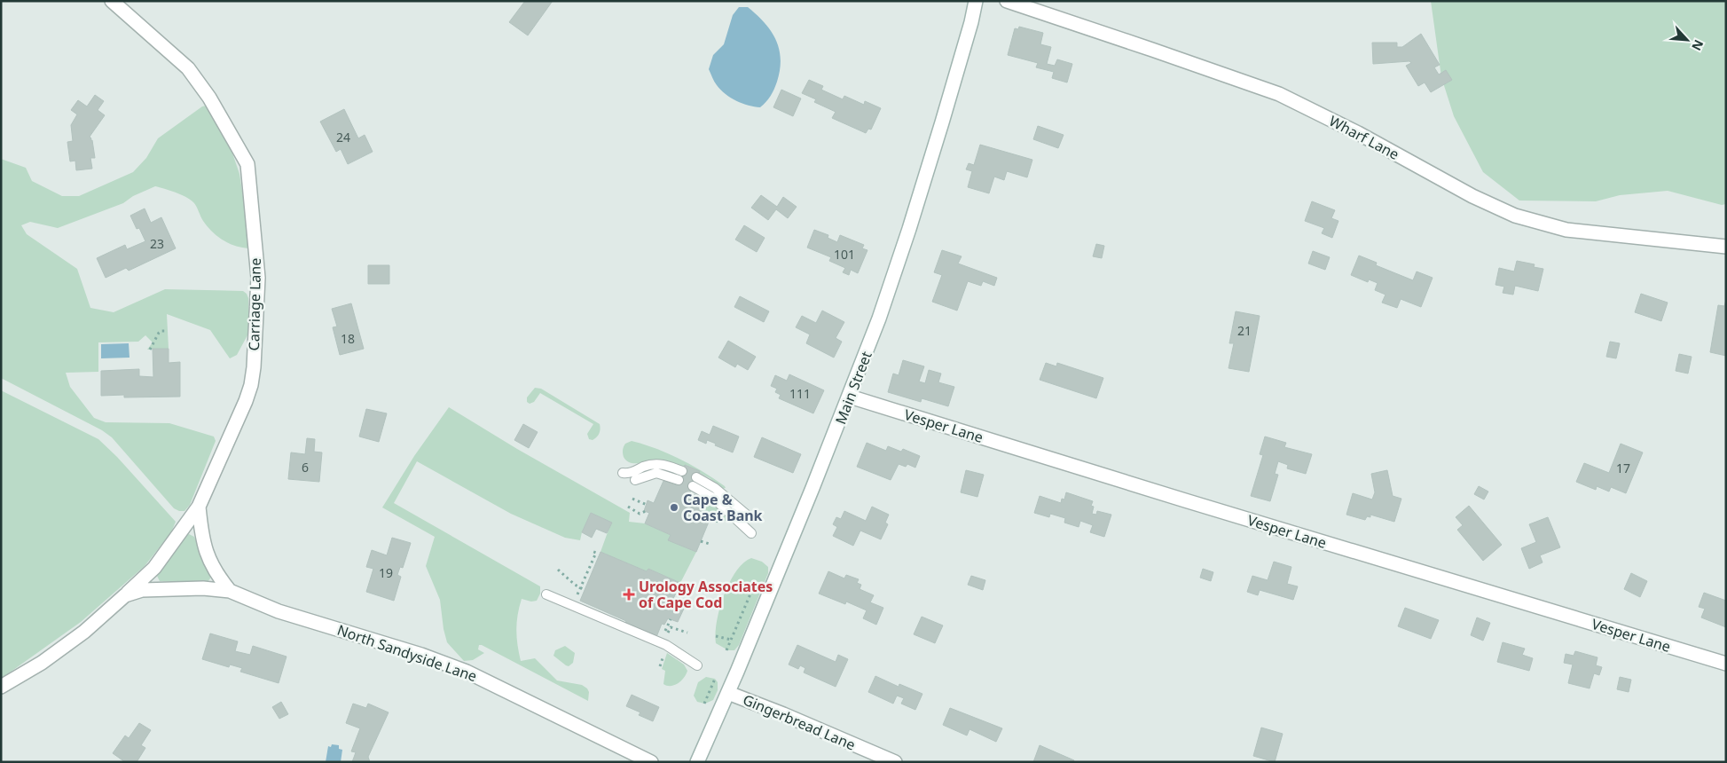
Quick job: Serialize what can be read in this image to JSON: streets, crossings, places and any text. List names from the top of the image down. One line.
{"streets":{"street":["Wharf Lane","Carriage Lane","Main Street","Vesper Lane","North Sandyside Lane","Gingerbread Lane"]},"crossings":[["Carriage Lane","North Sandyside Lane"],["Main Street","Vesper Lane"],["Main Street","Gingerbread Lane"]],"places":{"other":["Cape & Coast Bank"],"health":["Urology Associates of Cape Cod"]},"house_numbers":["24","23","101","21","18","111","6","17","19"],"north":"bottom right"}
